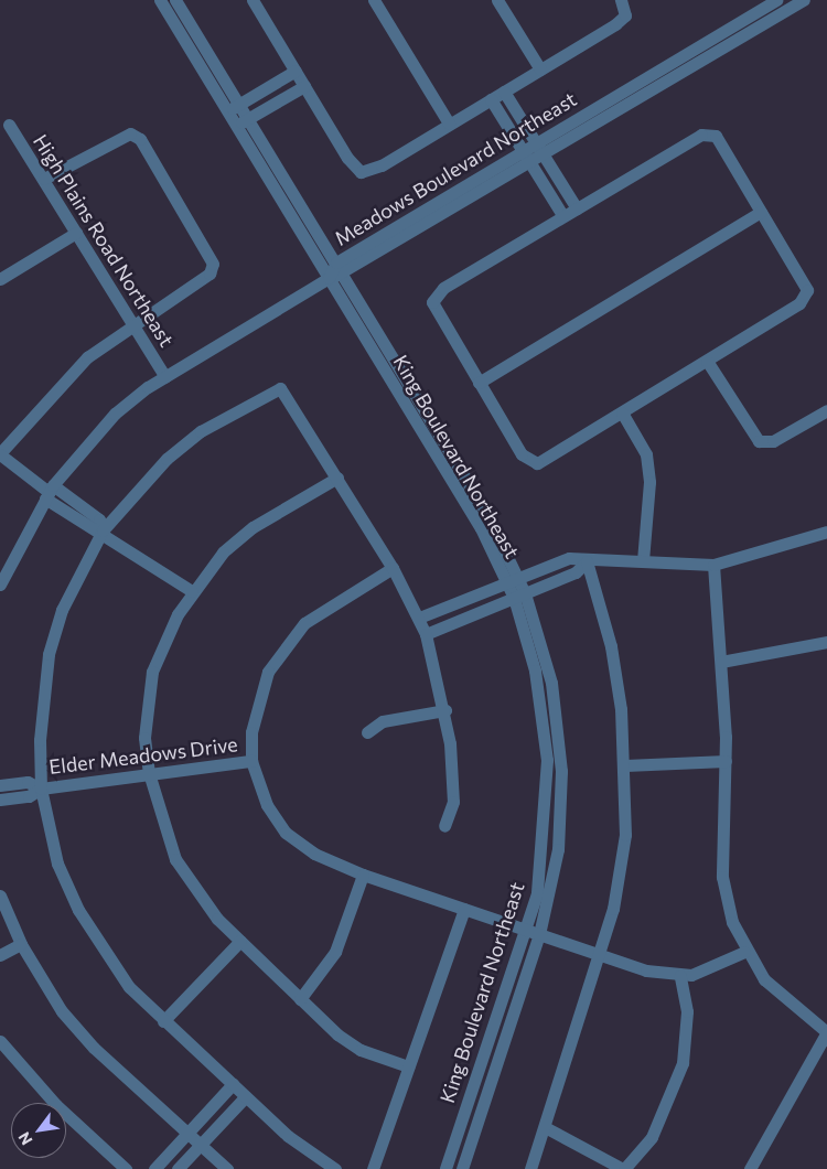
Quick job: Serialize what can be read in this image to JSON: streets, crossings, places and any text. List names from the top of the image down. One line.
{"streets":{"street":["Meadows Boulevard Northeast","High Plains Road Northeast","King Boulevard Northeast","Elder Meadows Drive"]},"crossings":[["Meadows Boulevard Northeast","King Boulevard Northeast"]],"north":"bottom left"}
